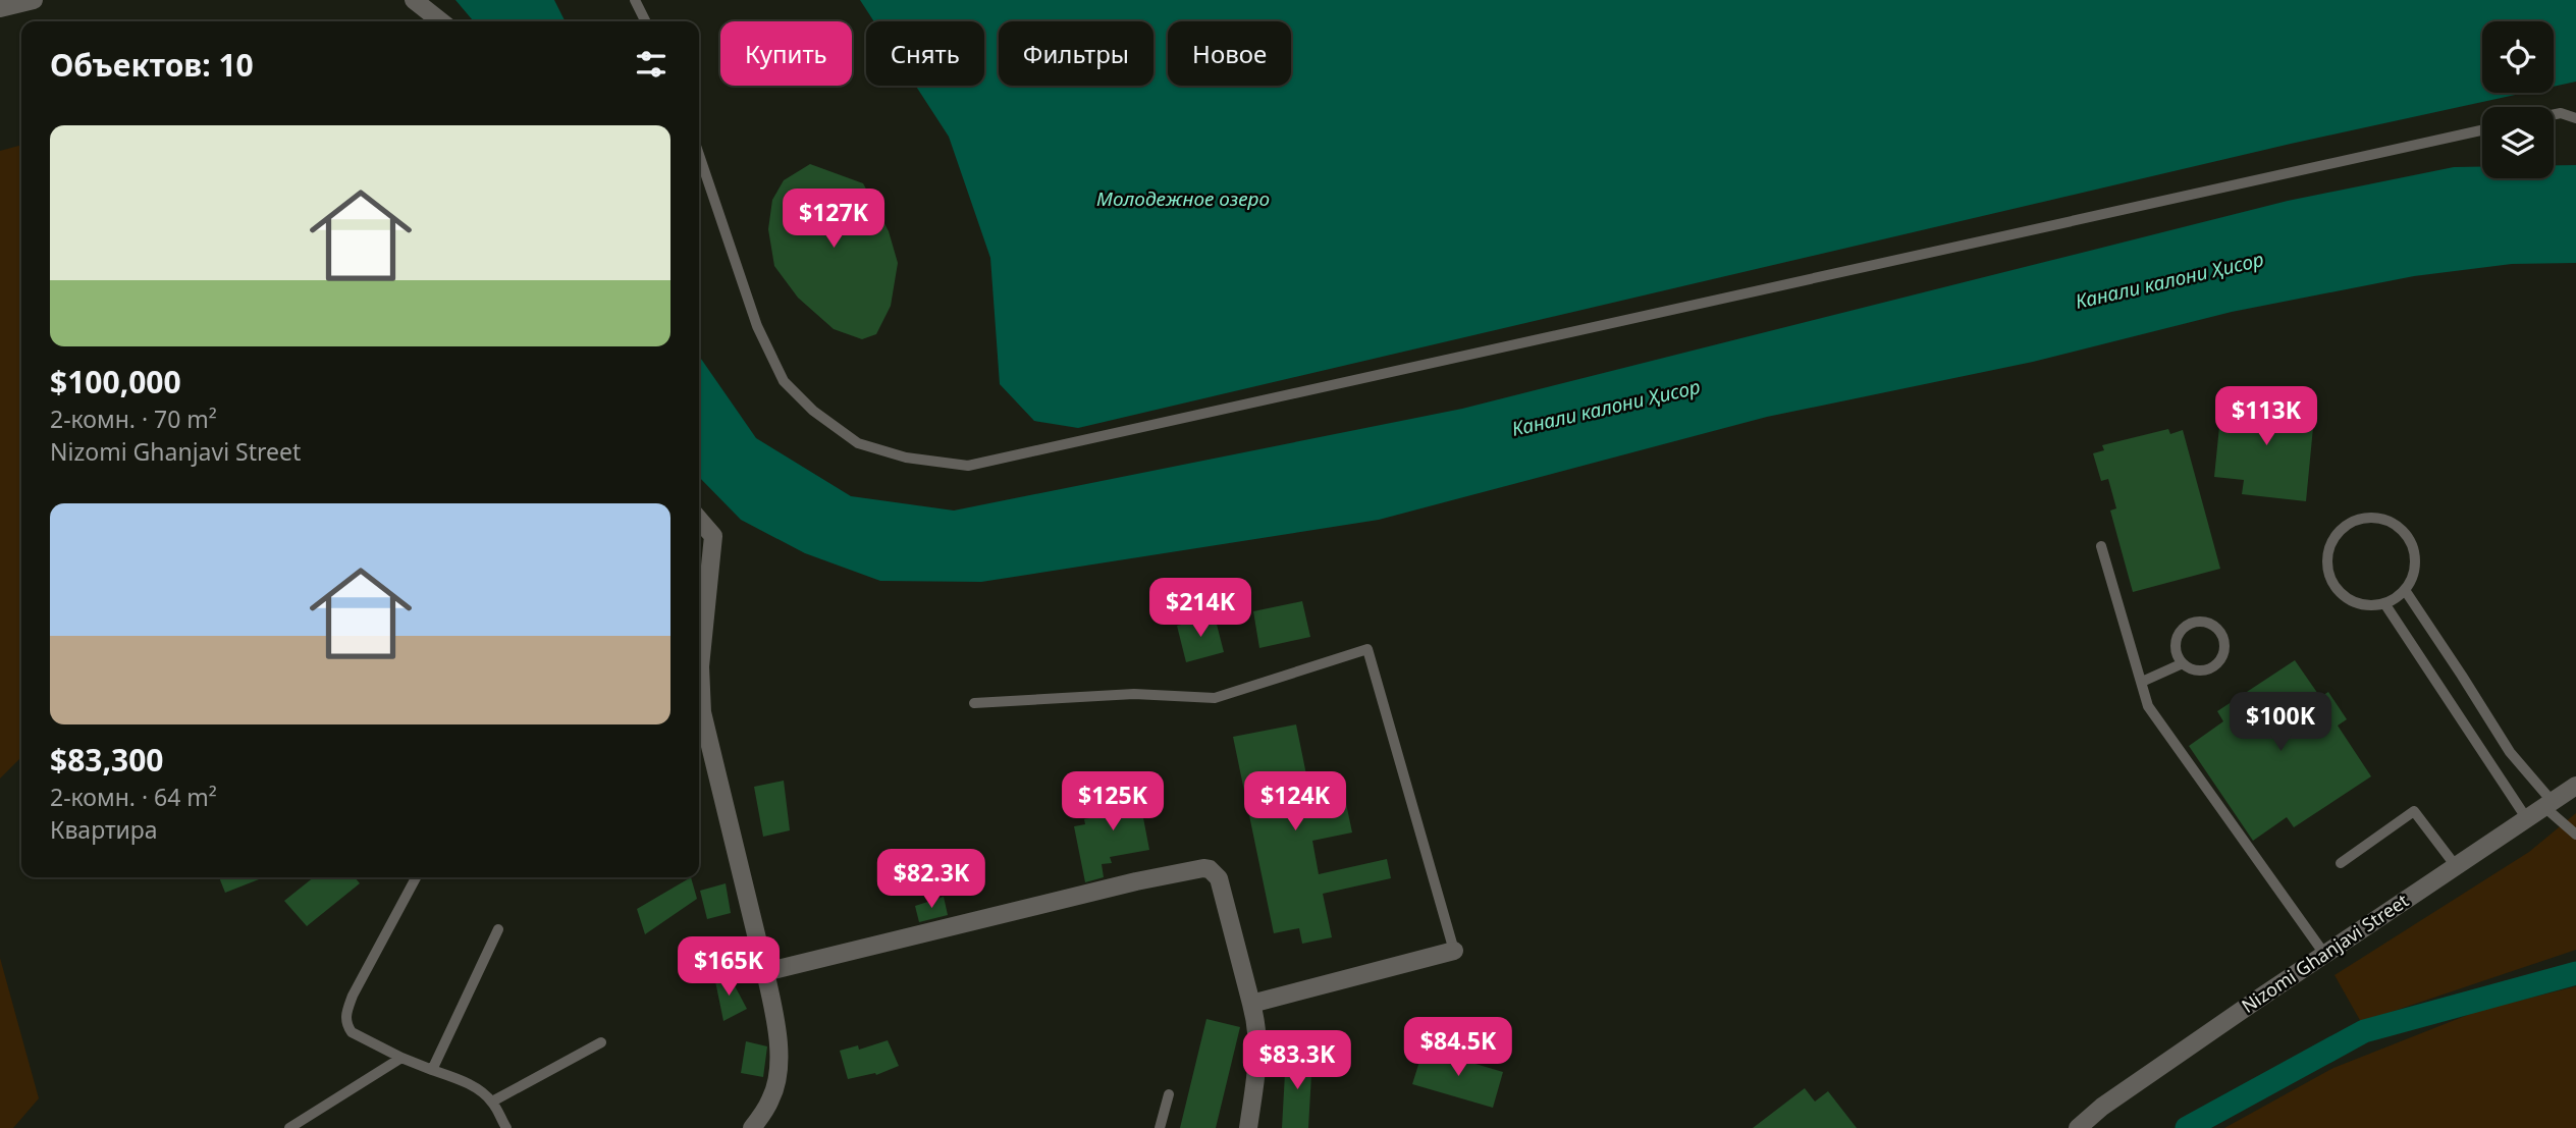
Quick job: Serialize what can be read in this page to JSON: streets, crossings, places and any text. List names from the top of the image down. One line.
{"streets":{"street":["Nizomi Ghanjavi Street"]},"water":["Молодежное озеро","Канали калони Ҳисор"],"page":{"chip":["Купить","Снять","Фильтры","Новое"],"heading":"Объектов: 10","list":[{"name":"$100,000","note":"2-комн. · 70 m² · Nizomi Ghanjavi Street"},{"name":"$83,300","note":"2-комн. · 64 m² · Квартира"}],"price":["$127K","$113K","$214K","$100K","$125K","$124K","$82.3K","$165K","$84.5K","$83.3K"]}}
